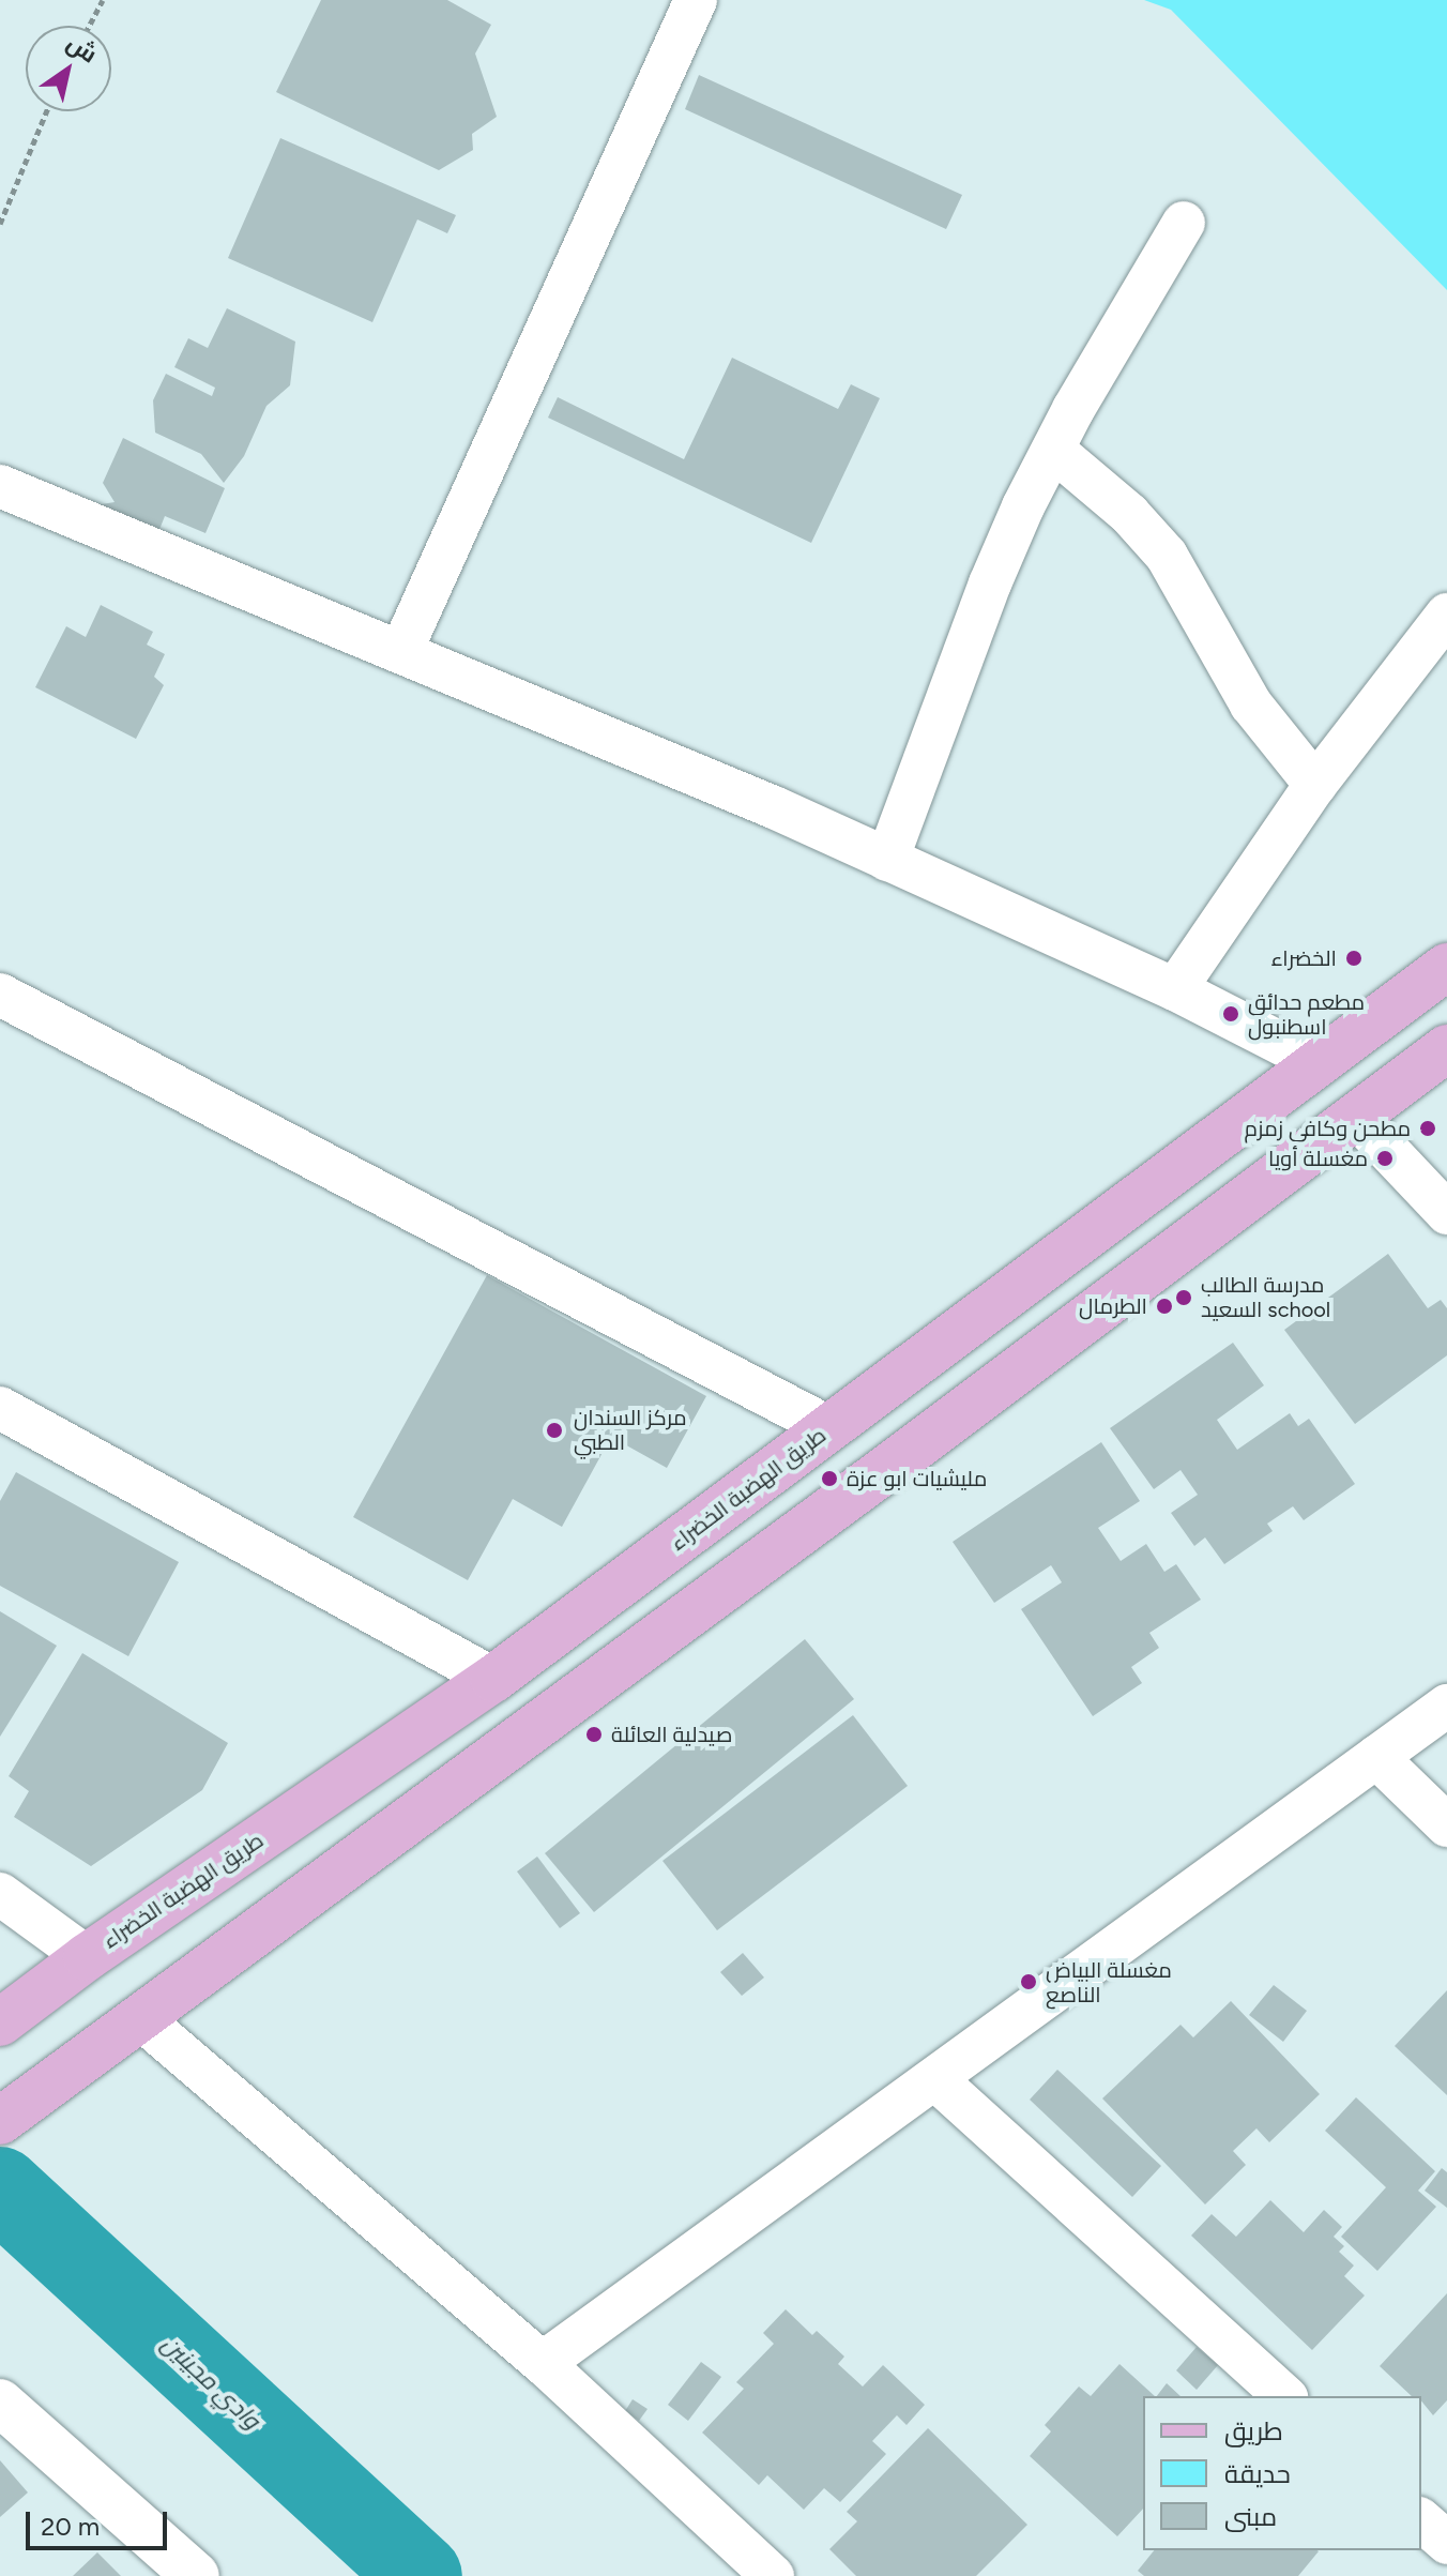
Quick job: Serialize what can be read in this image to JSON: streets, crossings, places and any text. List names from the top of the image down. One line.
{"streets":{"main road":["طريق الهضبة الخضراء"]},"water":["وادي مجينين"],"places":["الخضراء","مطعم حدائق اسطنبول","مطحن وكافي زمزم","مغسلة أويا","مدرسة الطالب السعيد school","الطرمال","مركز السندان الطبي","مليشيات ابو عزة","صيدلية العائلة","مغسلة البياض الناصع"],"legend":["طريق","حديقة","مبنى"],"scale_bar":"20 m","north":"top right"}
